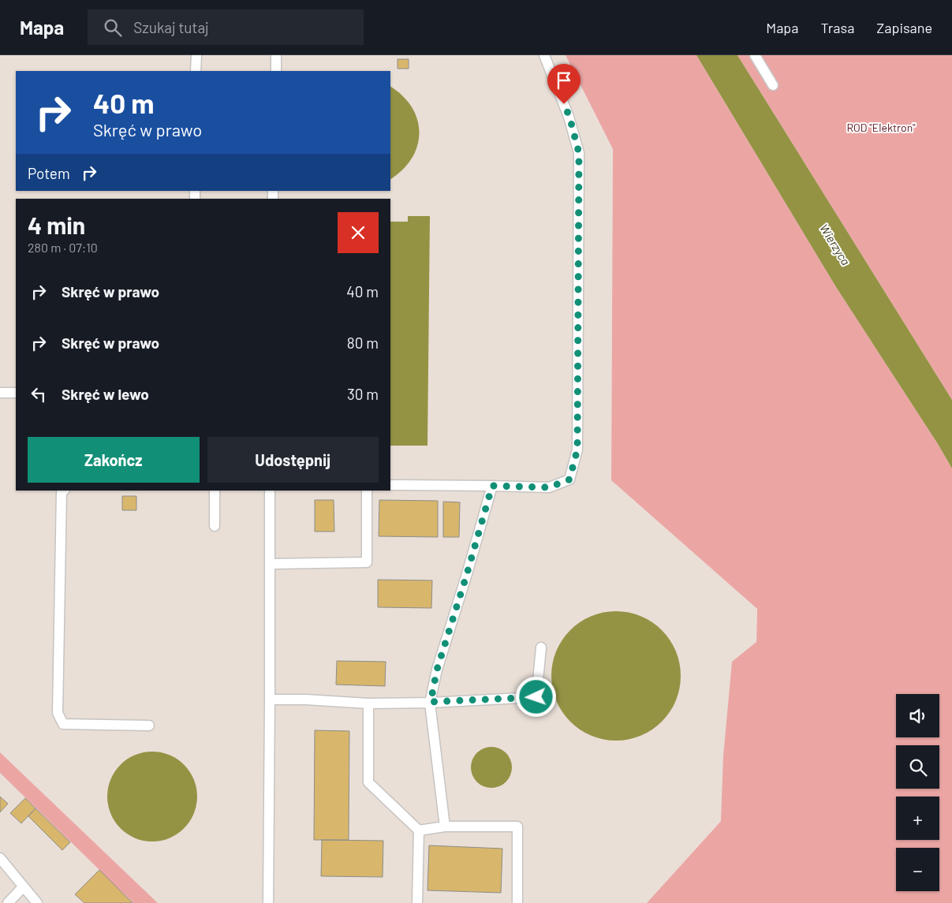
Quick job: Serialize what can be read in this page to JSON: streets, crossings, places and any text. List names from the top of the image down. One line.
{"water":["Wierzyca"],"parks":["ROD \"Elektron\""],"page":{"header":"Mapa","search":"Szukaj tutaj","nav":["Mapa","Trasa","Zapisane"],"turn":["40 m","Skręć w prawo"],"then":"Potem","heading":["4 min","280 m · 07:10"],"list":[{"name":"Skręć w prawo","value":"40 m"},{"name":"Skręć w prawo","value":"80 m"},{"name":"Skręć w lewo","value":"30 m"}],"buttons":["Zakończ","Udostępnij"],"map_buttons":["+","−"]}}
